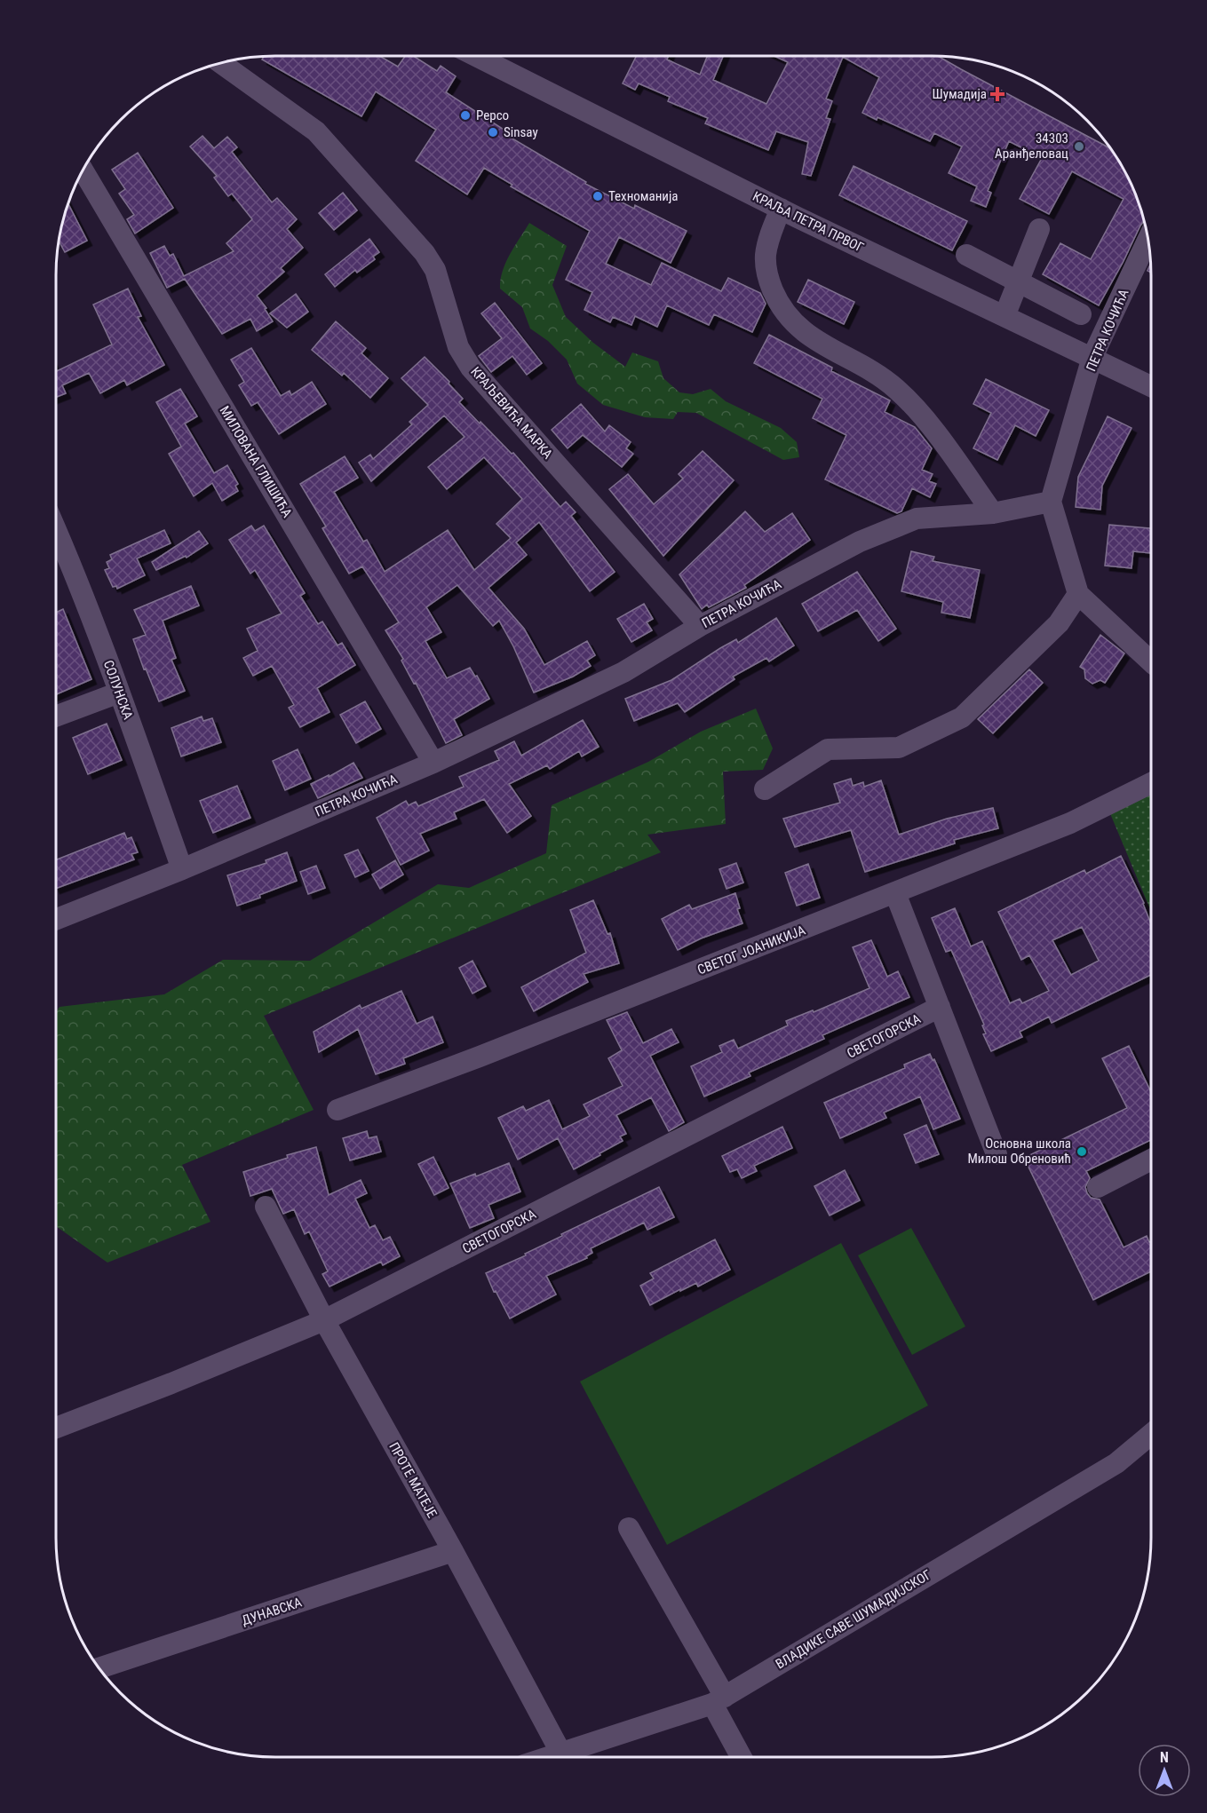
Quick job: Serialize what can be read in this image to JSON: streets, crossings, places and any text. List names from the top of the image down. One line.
{"streets":{"street":["КРАЉА ПЕТРА ПРВОГ","ПЕТРА КОЧИЋА","КРАЉЕВИЋА МАРКА","МИЛОВАНА ГЛИШИЋА","СОЛУНСКА","СВЕТОГ ЈОАНИКИЈА","СВЕТОГОРСКА","ПРОТЕ МАТЕЈЕ","ДУНАВСКА","ВЛАДИКЕ САВЕ ШУМАДИЈСКОГ"]},"crossings":[["КРАЉА ПЕТРА ПРВОГ","ПЕТРА КОЧИЋА"],["ПЕТРА КОЧИЋА","КРАЉЕВИЋА МАРКА"],["ПЕТРА КОЧИЋА","МИЛОВАНА ГЛИШИЋА"],["ПЕТРА КОЧИЋА","СОЛУНСКА"],["СВЕТОГОРСКА","ПРОТЕ МАТЕЈЕ"],["ПРОТЕ МАТЕЈЕ","ДУНАВСКА"],["ПРОТЕ МАТЕЈЕ","ВЛАДИКЕ САВЕ ШУМАДИЈСКОГ"]],"places":{"health":["Шумадија"],"other":["Pepco","Sinsay","34303 Аранђеловац","Техноманија","Основна школа Милош Обреновић"]},"north":"top"}
